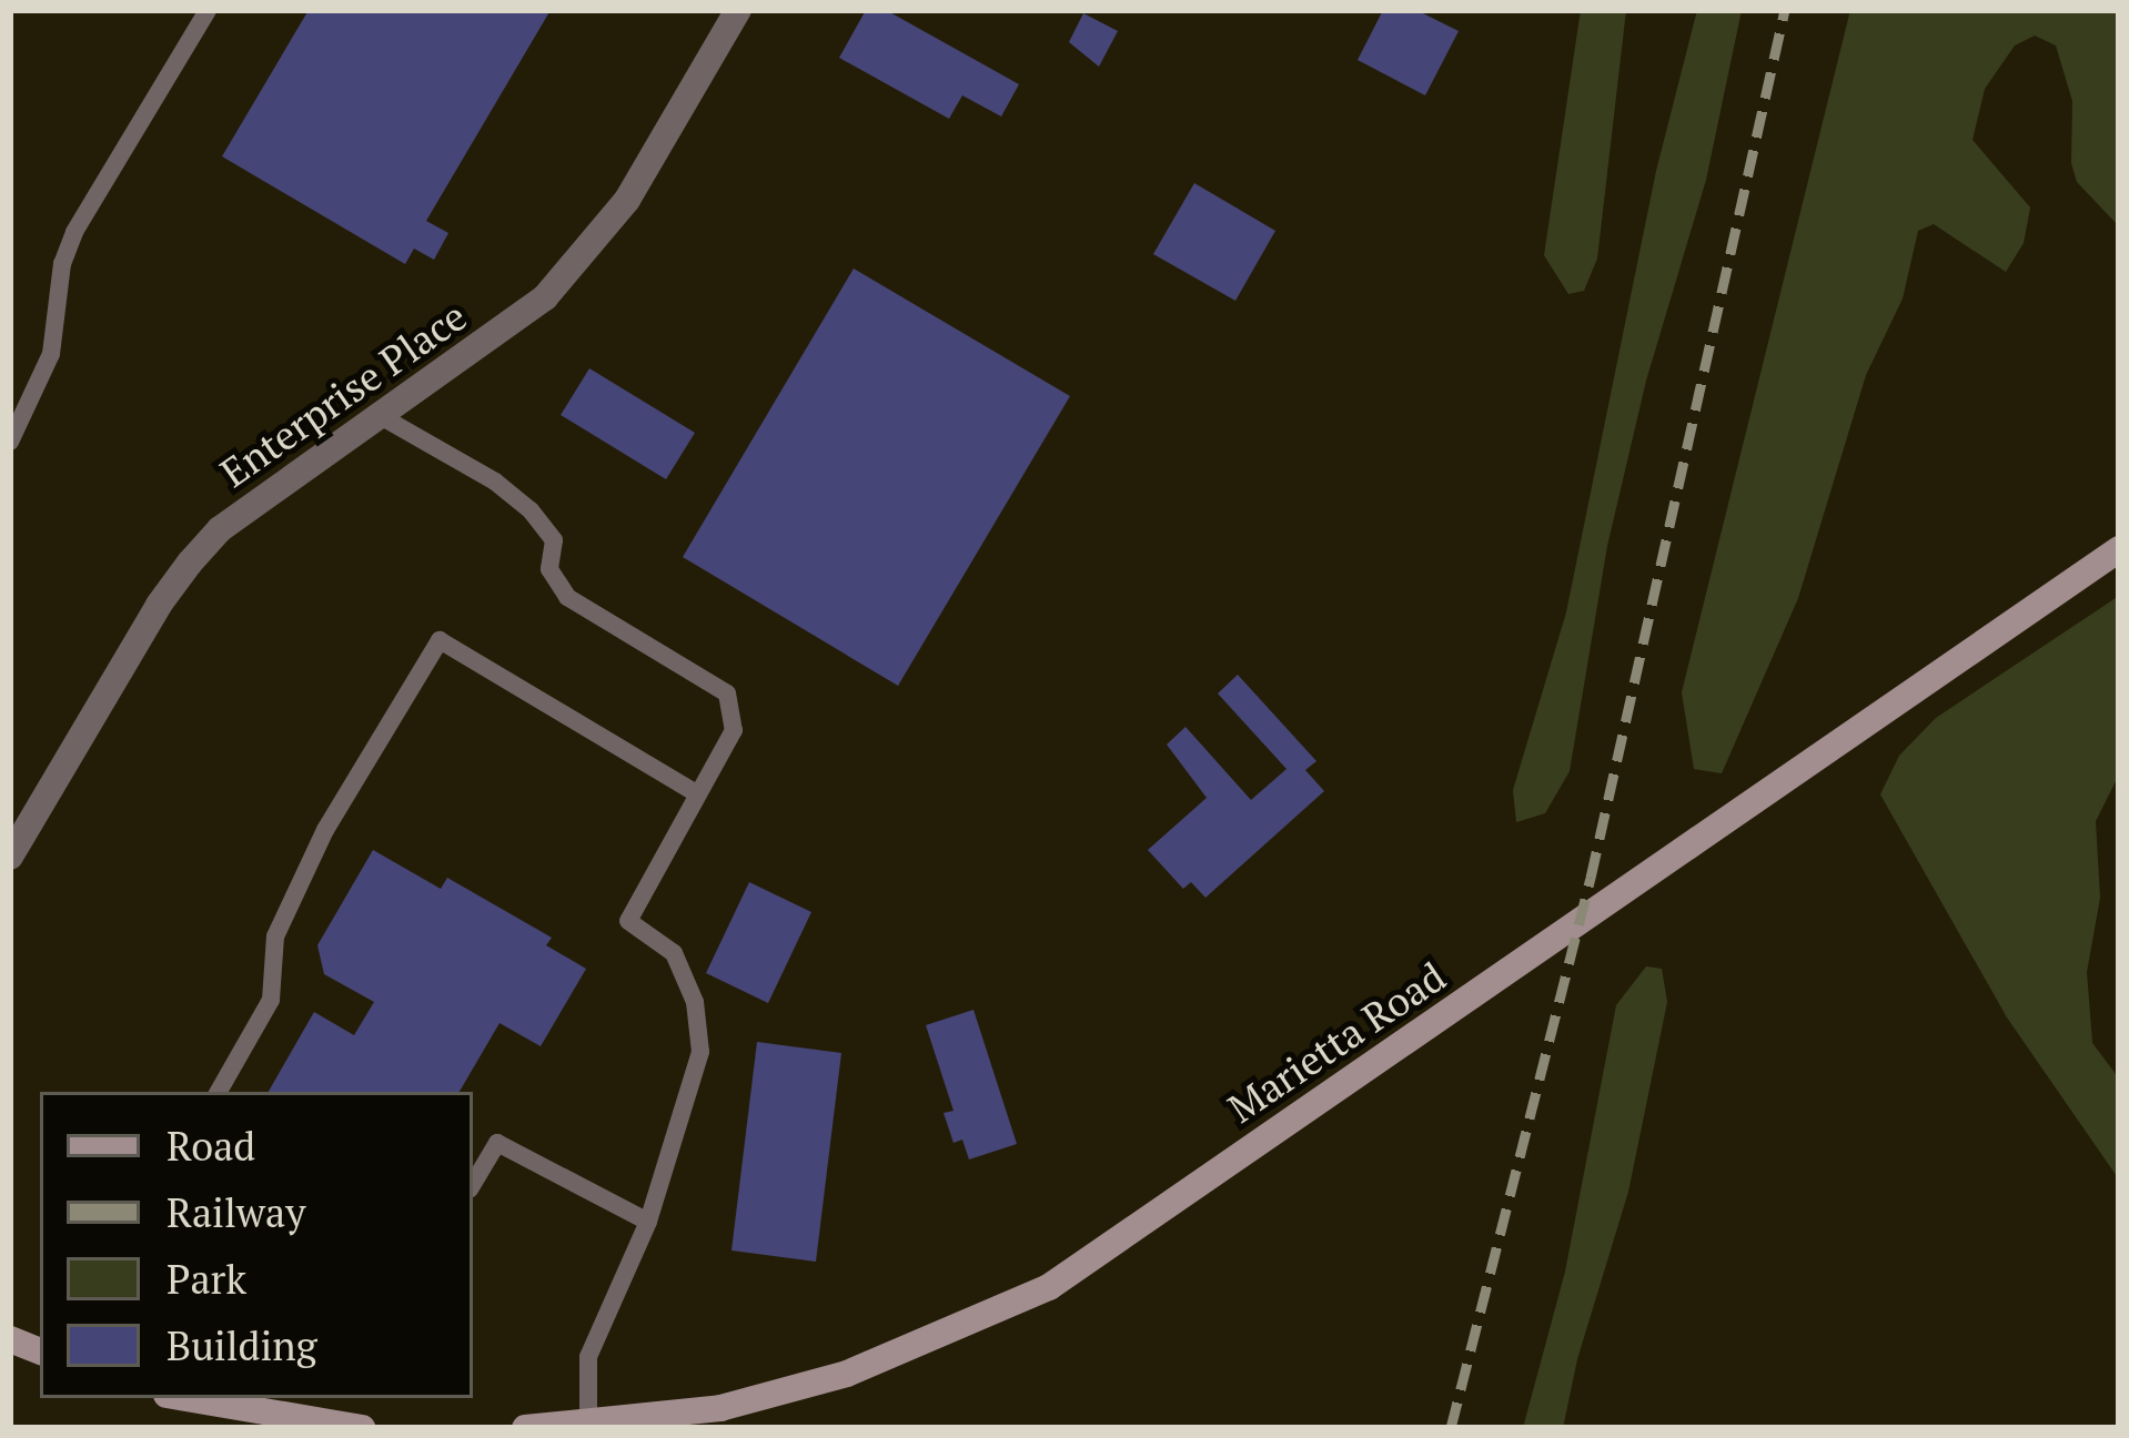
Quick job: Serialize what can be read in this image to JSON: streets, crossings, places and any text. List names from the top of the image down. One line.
{"streets":{"street":["Enterprise Place","Marietta Road"]},"legend":["Road","Railway","Park","Building"]}
